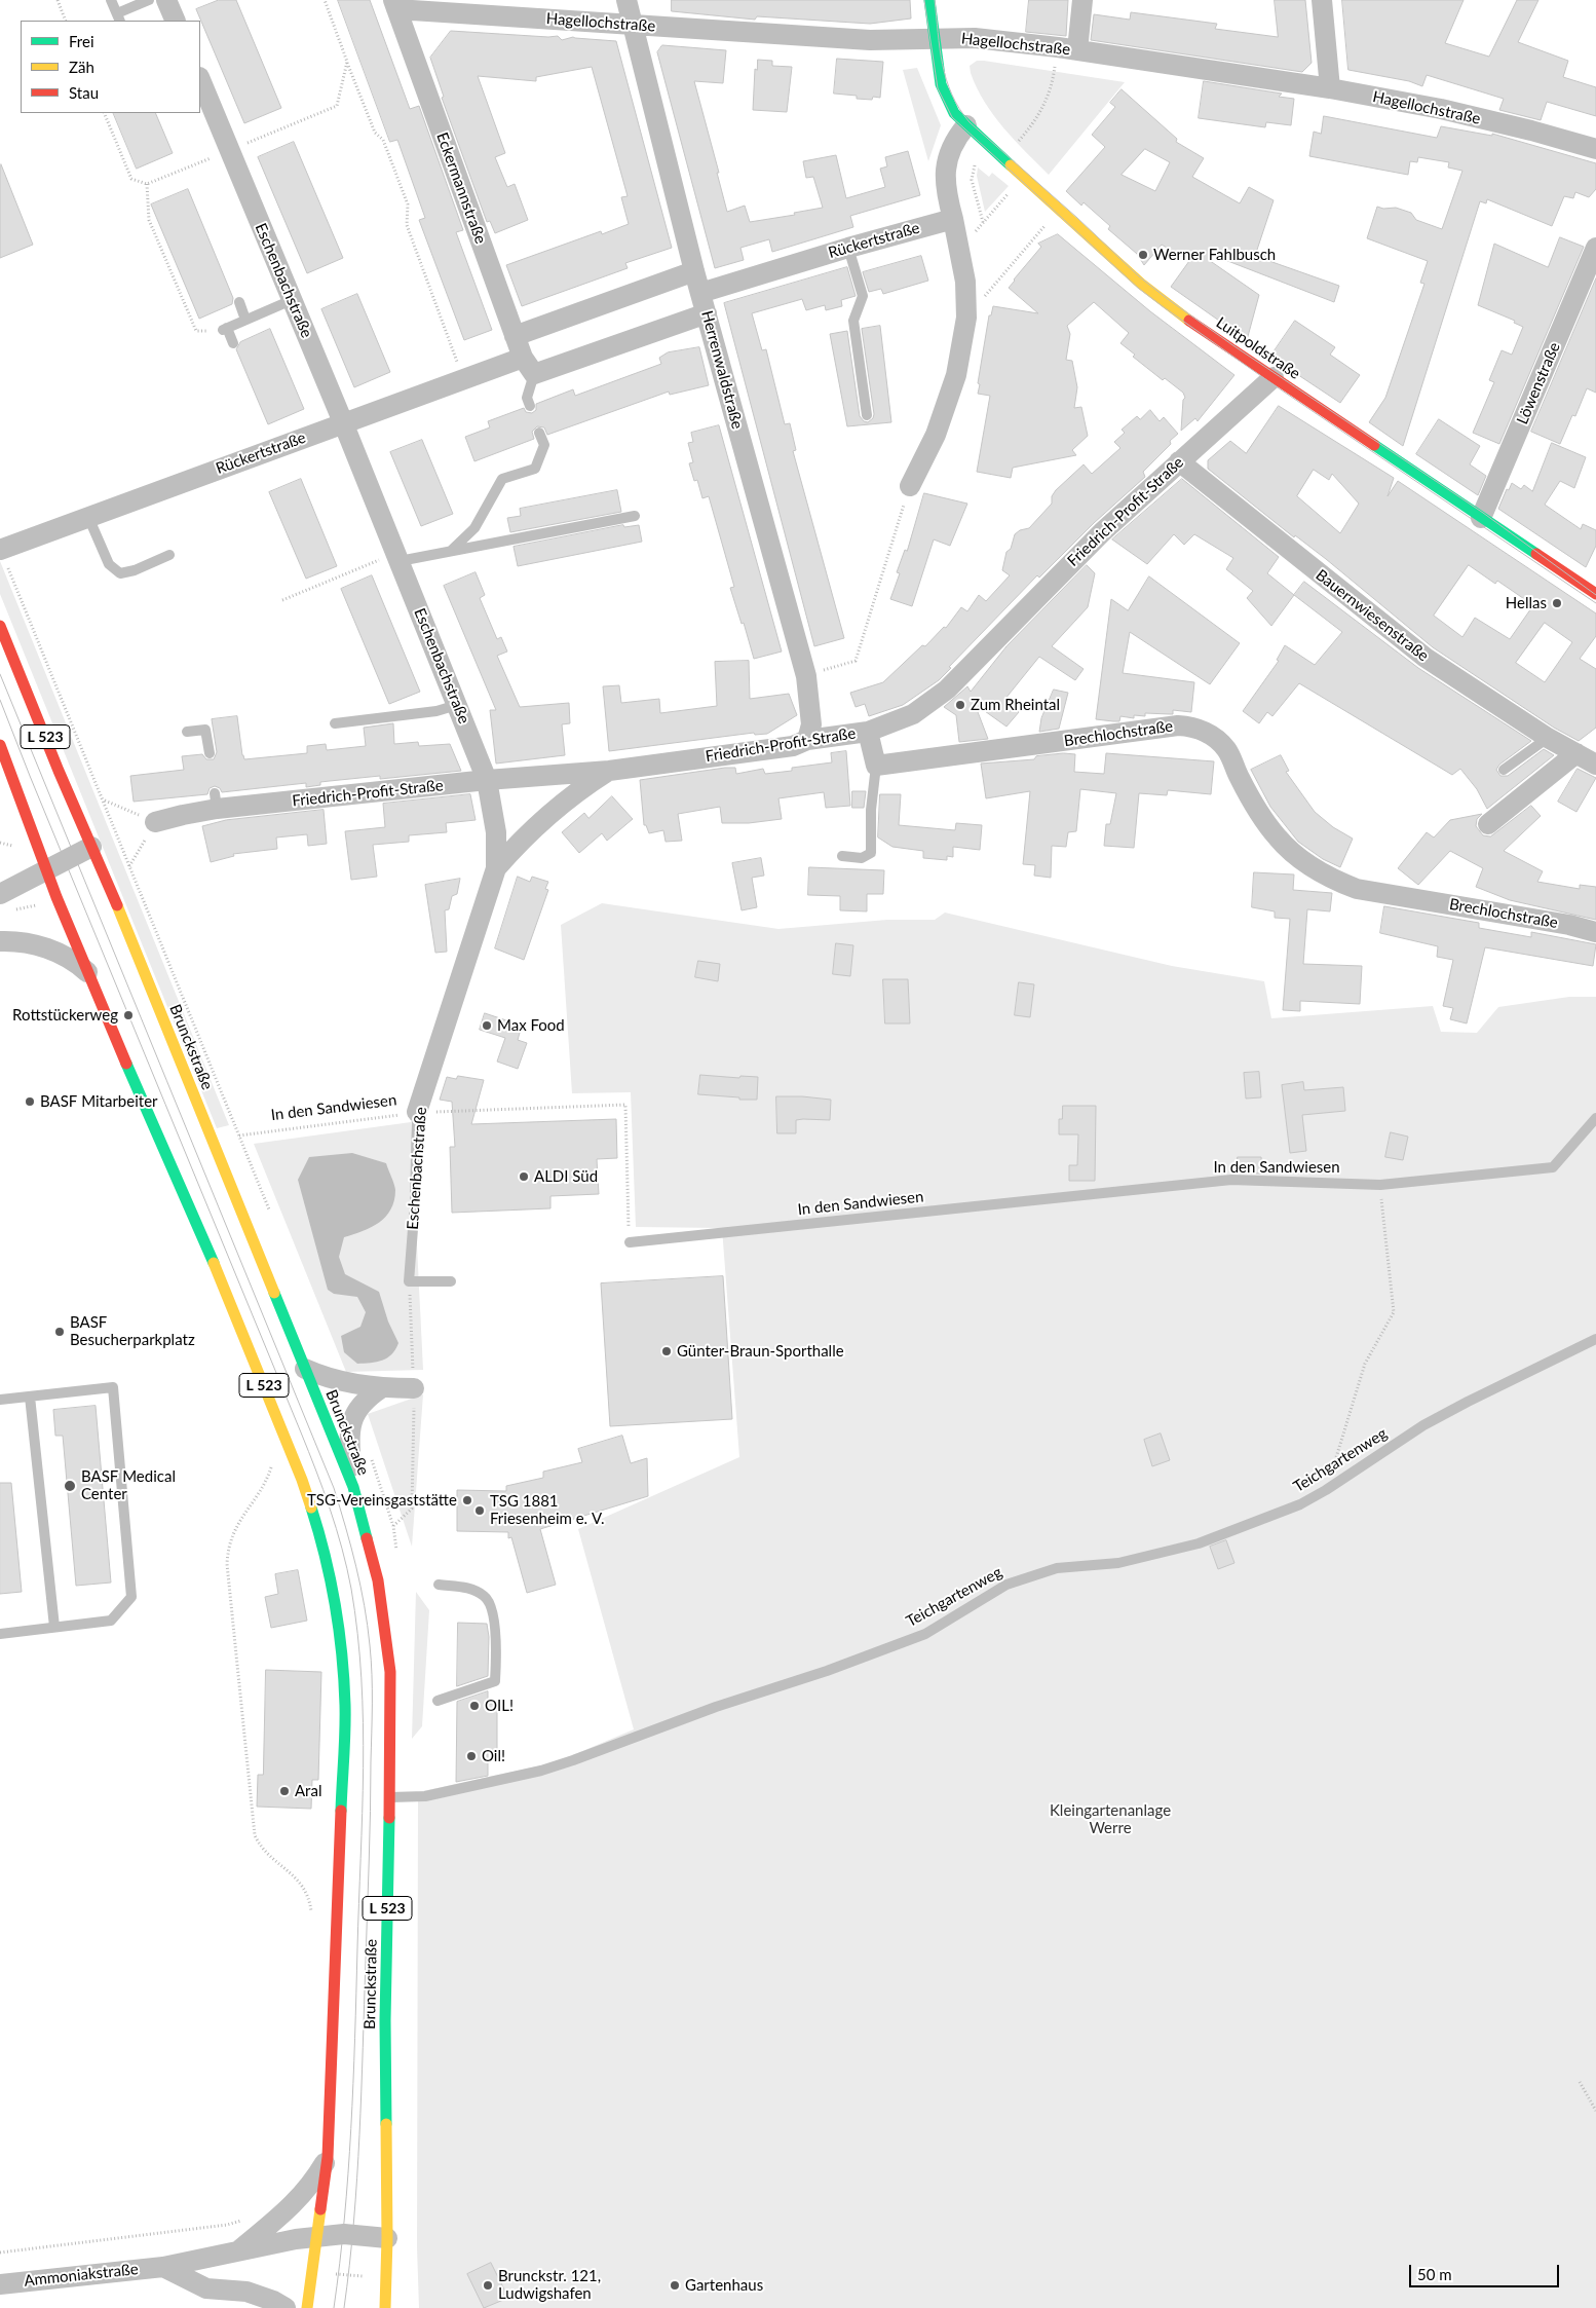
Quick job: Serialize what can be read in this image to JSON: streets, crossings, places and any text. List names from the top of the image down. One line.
{"streets":{"main road":["Luitpoldstraße","L 523","Brunckstraße"],"street":["Hagellochstraße","Eckermannstraße","Rückertstraße","Eschenbachstraße","Herrenwaldstraße","Löwenstraße","Friedrich-Profit-Straße","Bauernwiesenstraße","Brechlochstraße","Ammoniakstraße"],"lane":["In den Sandwiesen","Teichgartenweg"]},"crossings":[["Hagellochstraße","Eckermannstraße"],["Hagellochstraße","Luitpoldstraße"],["Hagellochstraße","Herrenwaldstraße"],["Eckermannstraße","Rückertstraße"],["Rückertstraße","Eschenbachstraße"],["Rückertstraße","Herrenwaldstraße"],["Eschenbachstraße","Friedrich-Profit-Straße"],["Eschenbachstraße","In den Sandwiesen"],["Luitpoldstraße","Löwenstraße"],["Luitpoldstraße","Friedrich-Profit-Straße"],["Herrenwaldstraße","Friedrich-Profit-Straße"],["Friedrich-Profit-Straße","Bauernwiesenstraße"],["L 523","Ammoniakstraße"],["Brunckstraße","Teichgartenweg"],["Brunckstraße","Ammoniakstraße"]],"parks":["Kleingartenanlage Werre"],"places":["Werner Fahlbusch","Hellas","Zum Rheintal","Rottstückerweg","Max Food","BASF Mitarbeiter","ALDI Süd","BASF Besucherparkplatz","Günter-Braun-Sporthalle","BASF Medical Center","TSG-Vereinsgaststätte","TSG 1881 Friesenheim e. V.","OIL!","Oil!","Aral","Brunckstr. 121, Ludwigshafen","Gartenhaus"],"legend":["Frei","Zäh","Stau"],"scale_bar":"50 m"}
